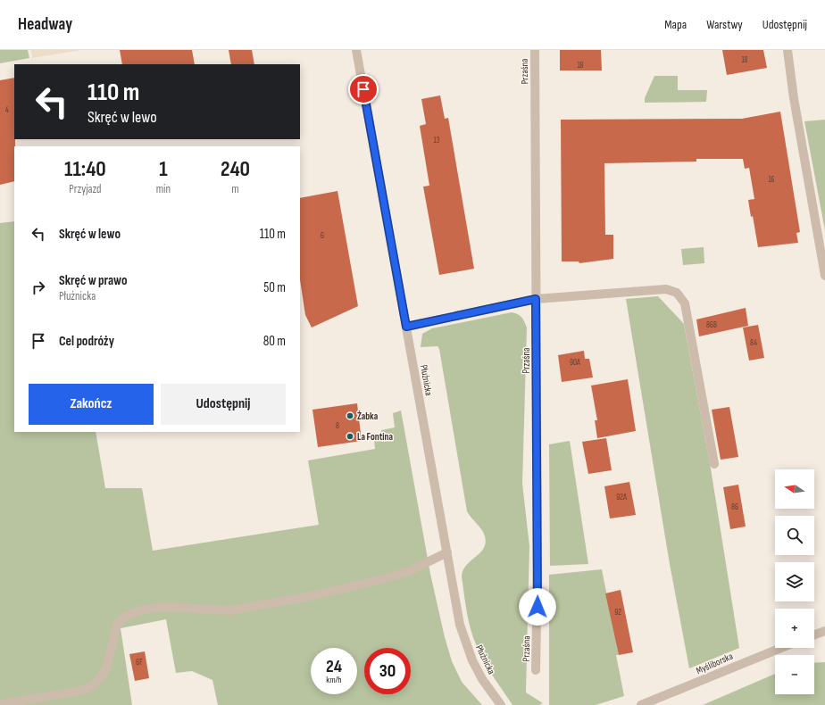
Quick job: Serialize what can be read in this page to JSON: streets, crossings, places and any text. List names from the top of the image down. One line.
{"streets":{"street":["Przaśna","Płużnicka","Myśliborska"]},"places":["Żabka","La Fontina"],"house_numbers":["18","18","4","13","16","6","86B","84","90A","8","92A","86","92","6F"],"north":"left","page":{"header":"Headway","nav":["Mapa","Warstwy","Udostępnij"],"turn":["110 m","Skręć w lewo"],"eta":["11:40","Przyjazd","1","min","240","m"],"list":[{"name":"Skręć w lewo","value":"110 m"},{"name":"Skręć w prawo","note":"Płużnicka","value":"50 m"},{"name":"Cel podróży","value":"80 m"}],"buttons":["Zakończ","Udostępnij"],"map_buttons":["+","−"],"speed":"24 km/h","limit":"30"}}
